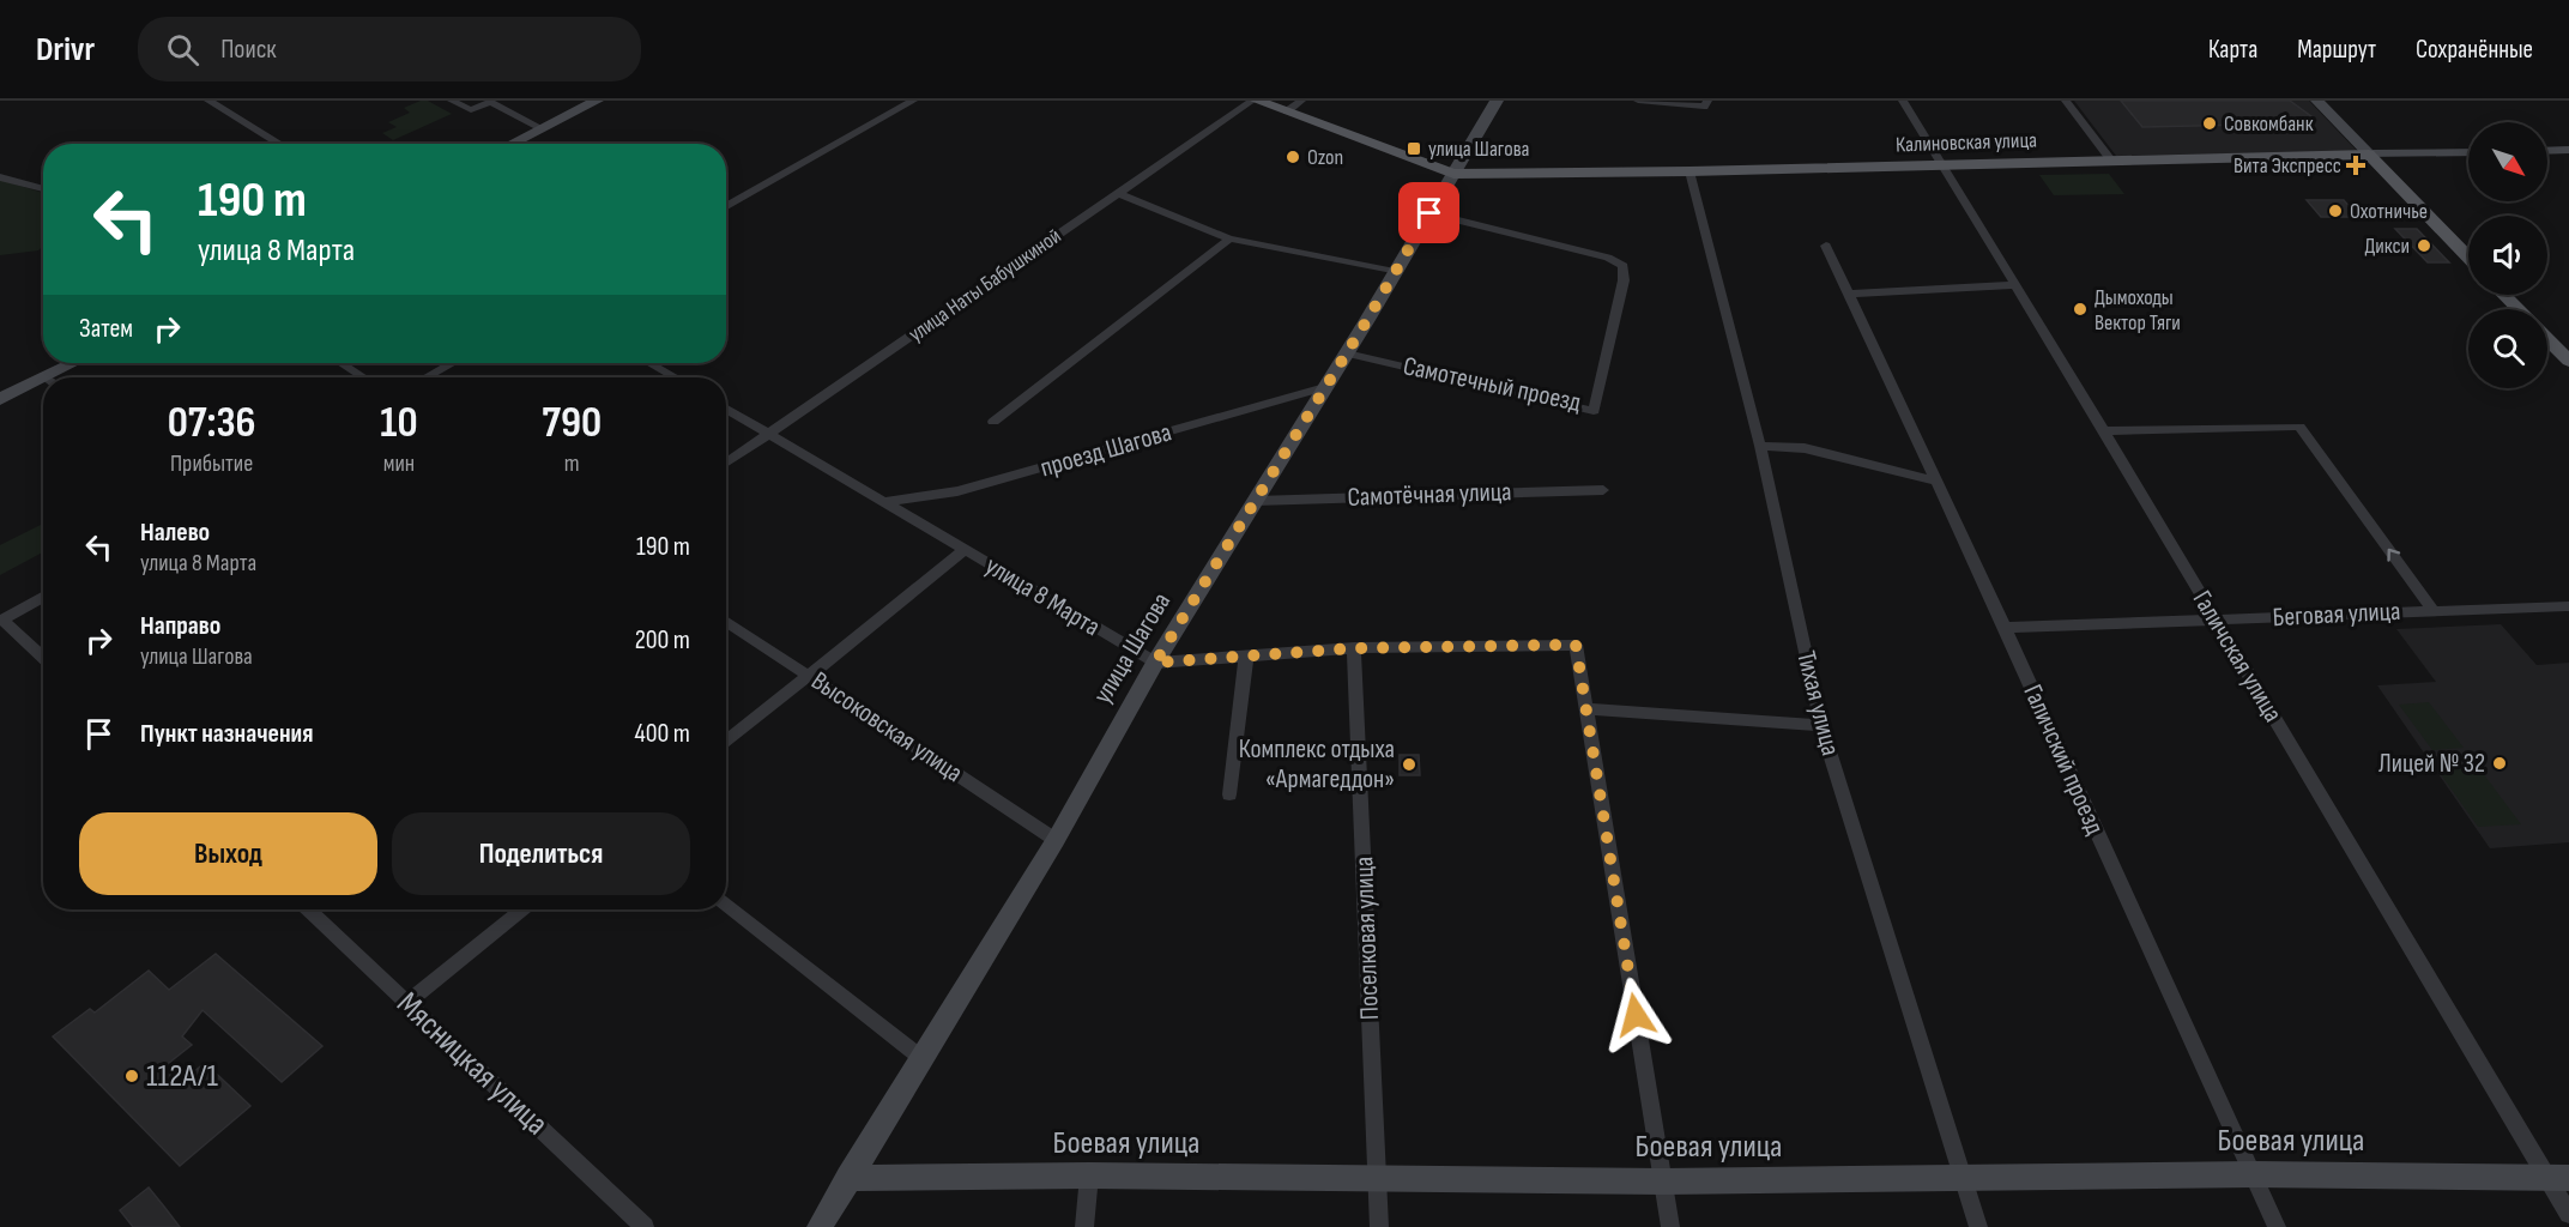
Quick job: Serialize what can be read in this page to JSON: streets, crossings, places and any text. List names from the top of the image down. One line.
{"streets":{"main road":["Калиновская улица","улица Шагова","Боевая улица"],"street":["улица Наты Бабушкиной","Самотечный проезд","проезд Шагова","Самотёчная улица","улица 8 Марта","Беговая улица","Галичская улица","Тихая улица","Высоковская улица","Галичский проезд","Поселковая улица","Мясницкая улица"]},"crossings":[["Калиновская улица","улица Шагова"],["Калиновская улица","Галичская улица"],["Калиновская улица","Тихая улица"],["улица Наты Бабушкиной","улица 8 Марта"],["Самотечный проезд","улица Шагова"],["проезд Шагова","улица 8 Марта"],["проезд Шагова","улица Шагова"],["Самотёчная улица","улица Шагова"],["улица 8 Марта","улица Шагова"],["Беговая улица","Галичская улица"],["Беговая улица","Галичский проезд"],["улица Шагова","Высоковская улица"],["улица Шагова","Боевая улица"],["Галичская улица","Боевая улица"],["Тихая улица","Боевая улица"],["Галичский проезд","Боевая улица"],["Поселковая улица","Боевая улица"]],"places":{"other":["Совкомбанк","Ozon","Охотничье","Дикси","Дымоходы Вектор Тяги","Лицей № 32","Комплекс отдыха «Армагеддон»","112А/1"],"transit":["улица Шагова"],"health":["Вита Экспресс"]},"north":"bottom right","page":{"header":"Drivr","search":"Поиск","nav":["Карта","Маршрут","Сохранённые"],"turn":["190 m","улица 8 Марта"],"then":"Затем","eta":["07:36","Прибытие","10","мин","790","m"],"list":[{"name":"Налево","note":"улица 8 Марта","value":"190 m"},{"name":"Направо","note":"улица Шагова","value":"200 m"},{"name":"Пункт назначения","value":"400 m"}],"buttons":["Выход","Поделиться"]}}
